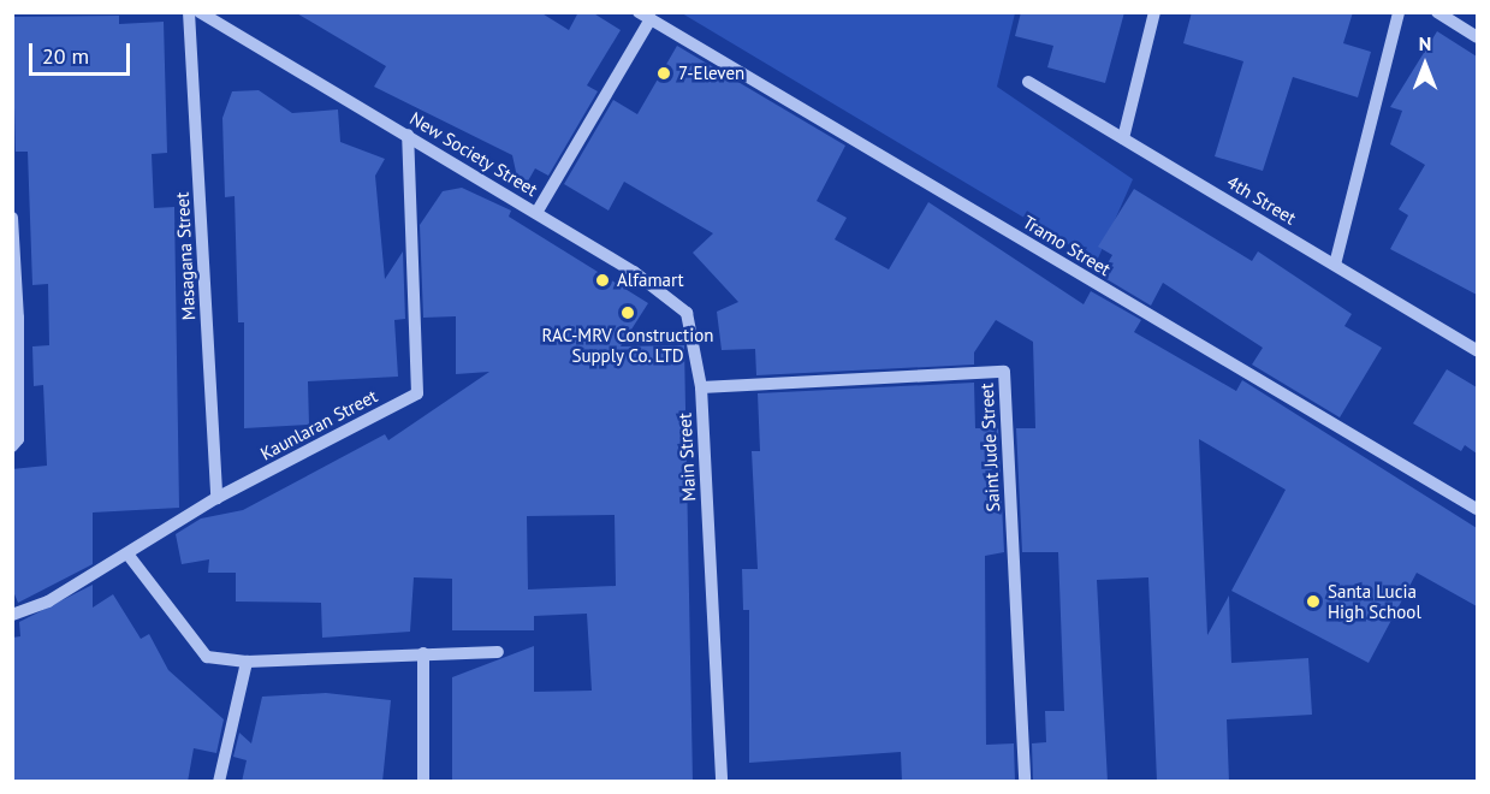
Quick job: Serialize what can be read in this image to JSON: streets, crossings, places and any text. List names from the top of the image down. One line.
{"streets":{"street":["New Society Street","4th Street","Tramo Street","Masagana Street","Kaunlaran Street","Saint Jude Street","Main Street"]},"crossings":[["New Society Street","Tramo Street"],["New Society Street","Kaunlaran Street"],["New Society Street","Main Street"],["Masagana Street","Kaunlaran Street"],["Saint Jude Street","Main Street"]],"places":["7-Eleven","Alfamart","RAC-MRV Construction Supply Co. LTD","Santa Lucia High School"],"scale_bar":"20 m","north":"top"}
